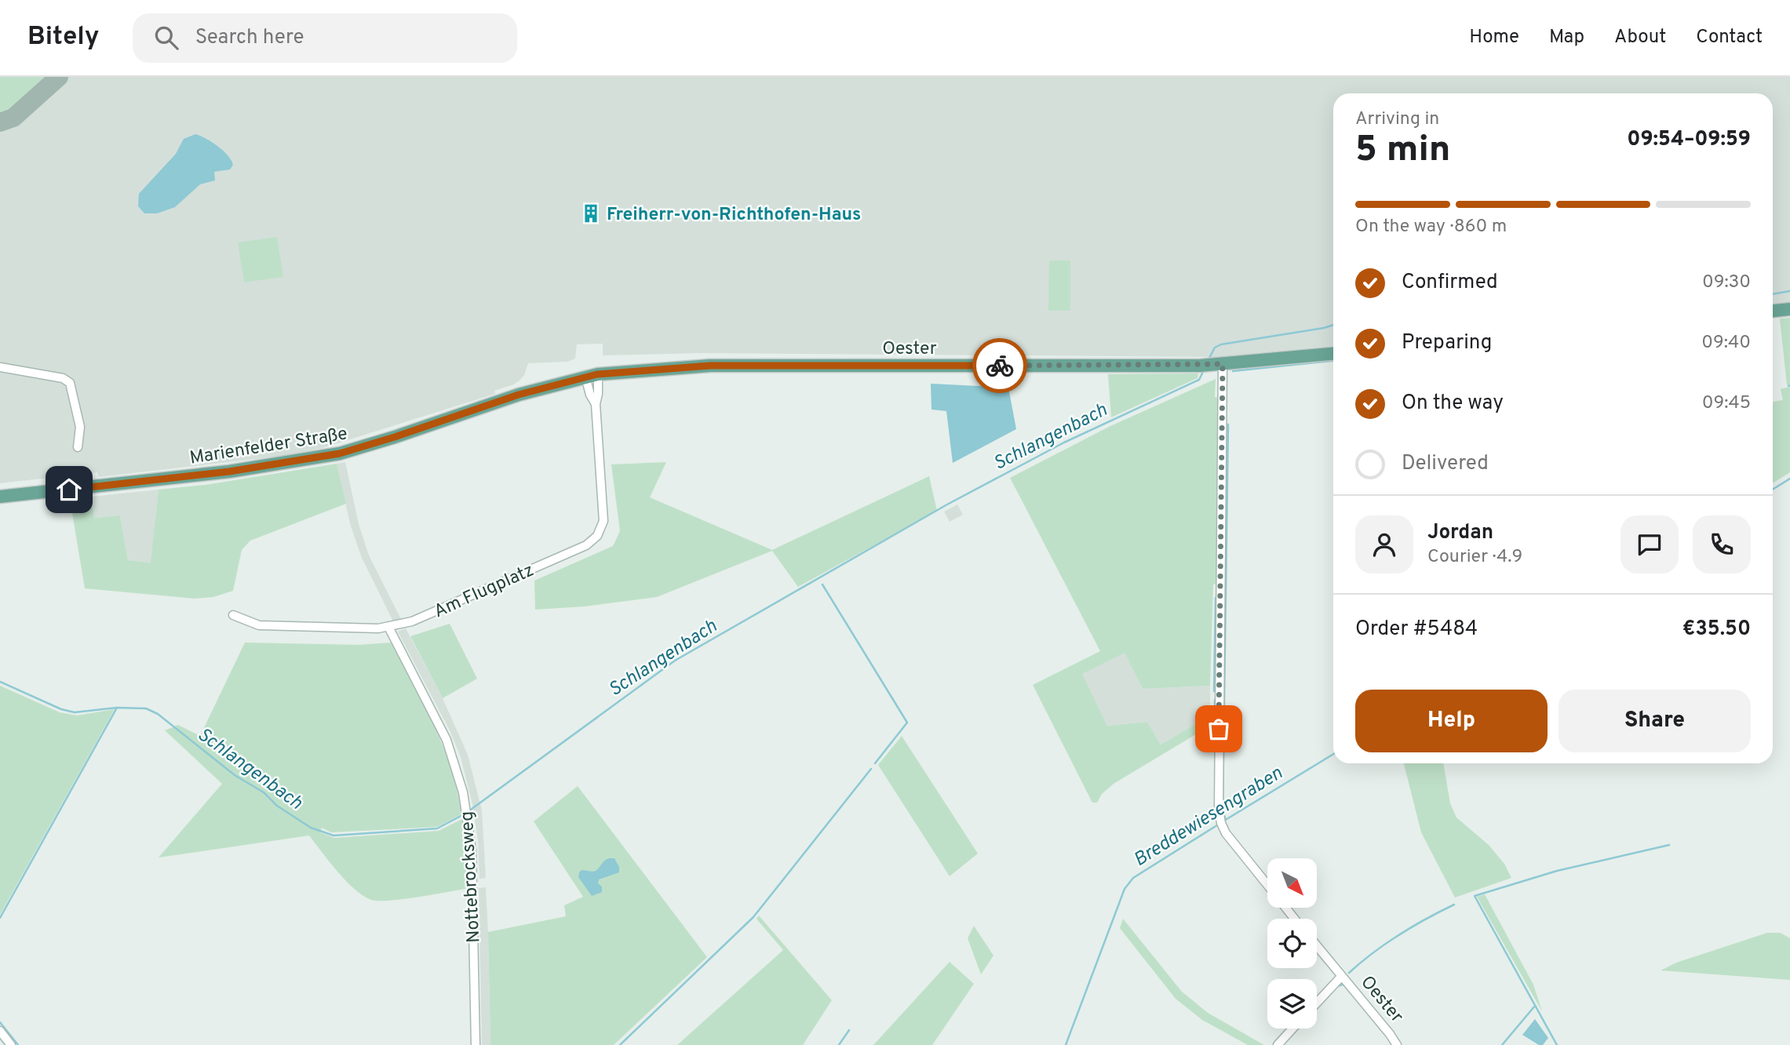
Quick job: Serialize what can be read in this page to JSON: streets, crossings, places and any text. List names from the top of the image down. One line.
{"streets":{"main road":["Oester","Marienfelder Straße"],"street":["Am Flugplatz","Nottebrocksweg"]},"crossings":[["Oester","Marienfelder Straße"],["Oester","Am Flugplatz"],["Marienfelder Straße","Am Flugplatz"],["Am Flugplatz","Nottebrocksweg"]],"water":["Schlangenbach","Breddewiesengraben"],"places":{"building":["Freiherr-von-Richthofen-Haus"]},"north":"bottom right","page":{"header":"Bitely","search":"Search here","nav":["Home","Map","About","Contact"],"heading":["5 min","Arriving in","09:54–09:59"],"panel":["Jordan","Courier · 4.9","Order #5484","€35.50"],"bar":"On the way · 860 m","list":[["Confirmed","09:30"],["Preparing","09:40"],["On the way","09:45"],"Delivered"],"buttons":["Help","Share"]}}
